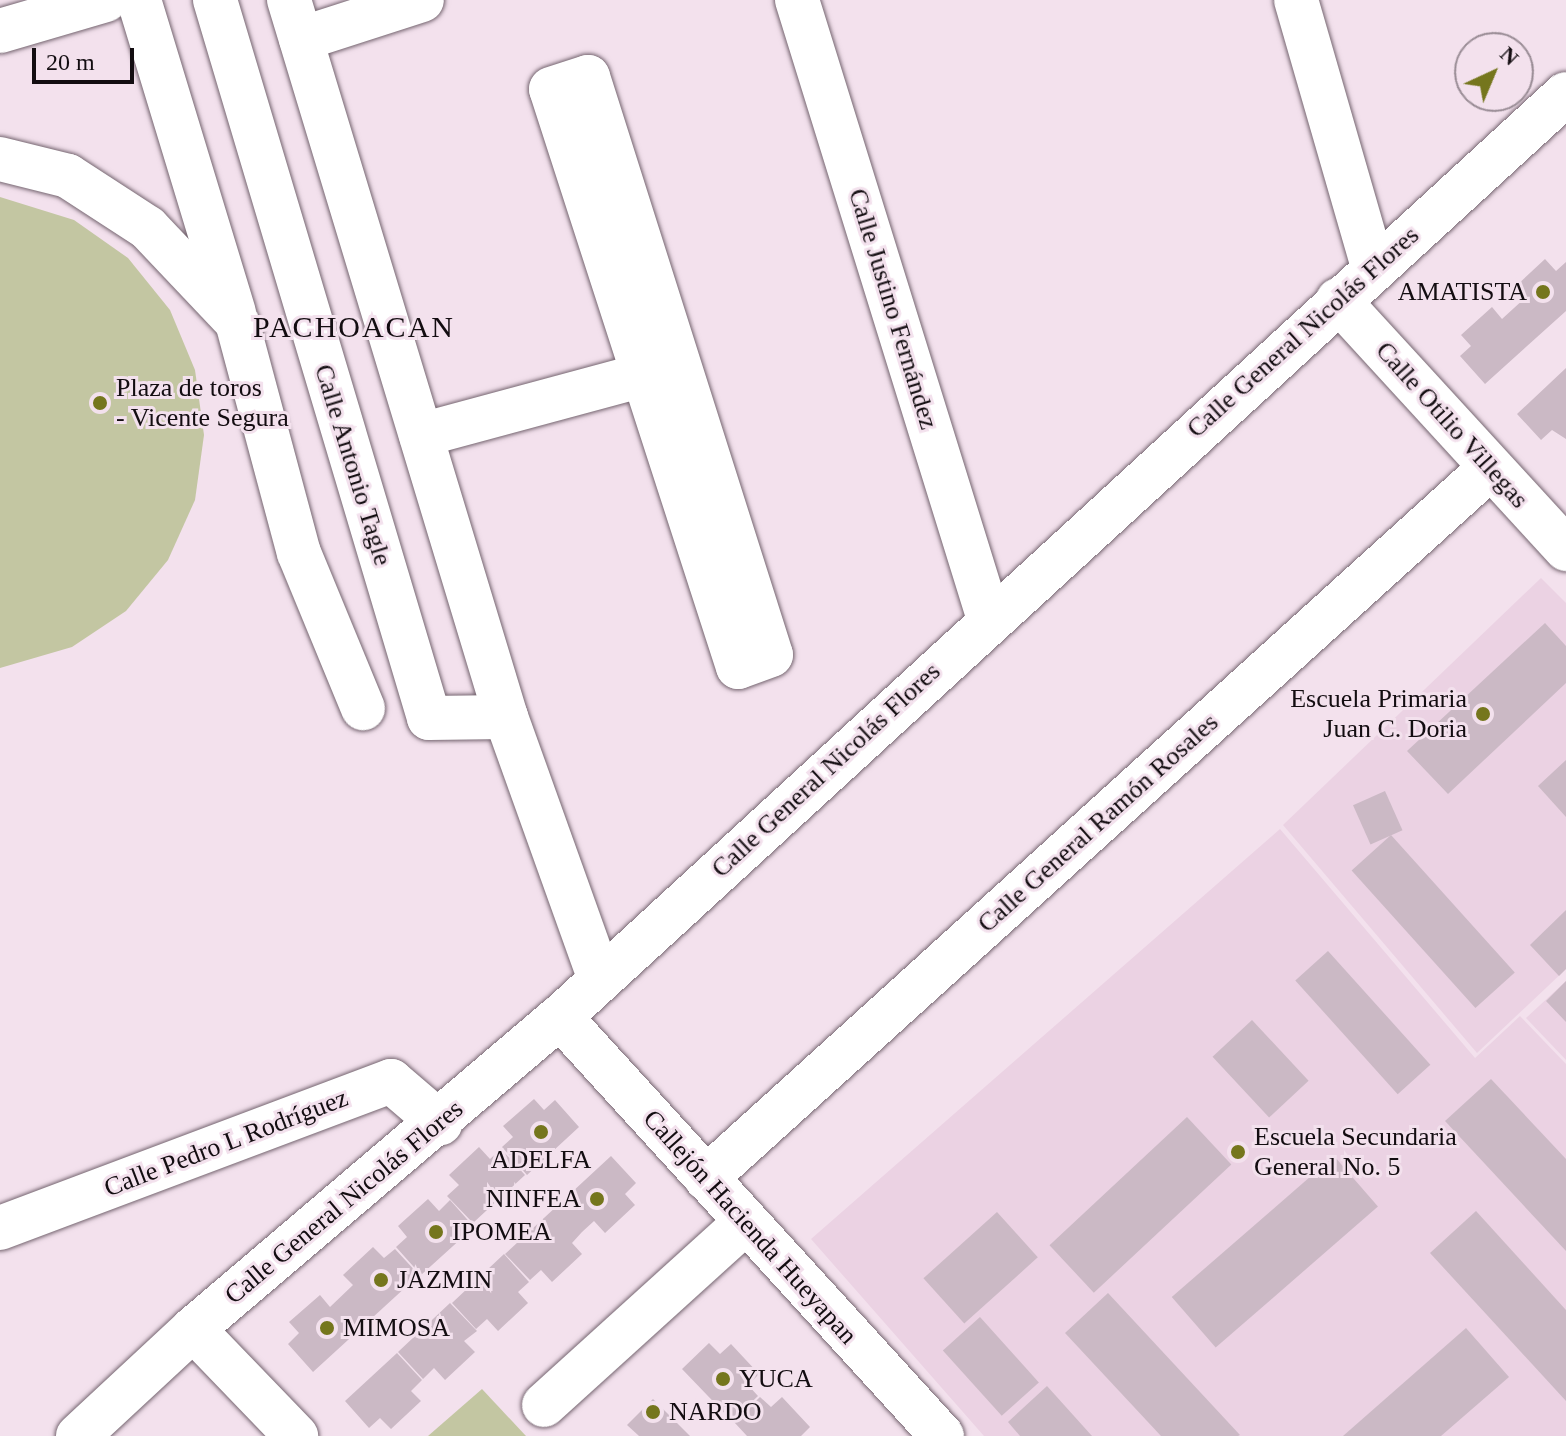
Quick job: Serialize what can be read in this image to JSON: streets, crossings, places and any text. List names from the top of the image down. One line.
{"streets":{"street":["Calle Justino Fernández","Calle General Nicolás Flores","Calle Otilio Villegas","Calle Antonio Tagle","Calle General Ramón Rosales","Calle Pedro L Rodríguez","Callejón Hacienda Hueyapan"]},"crossings":[["Calle Justino Fernández","Calle General Nicolás Flores"],["Calle General Nicolás Flores","Calle Otilio Villegas"],["Calle General Nicolás Flores","Calle Pedro L Rodríguez"],["Calle General Nicolás Flores","Callejón Hacienda Hueyapan"],["Calle Otilio Villegas","Calle General Ramón Rosales"],["Calle General Ramón Rosales","Callejón Hacienda Hueyapan"]],"districts":["PACHOACAN"],"places":["AMATISTA","Plaza de toros - Vicente Segura","Escuela Primaria Juan C. Doria","ADELFA","Escuela Secundaria General No. 5","NINFEA","IPOMEA","JAZMIN","MIMOSA","YUCA","NARDO"],"scale_bar":"20 m","north":"top right"}
